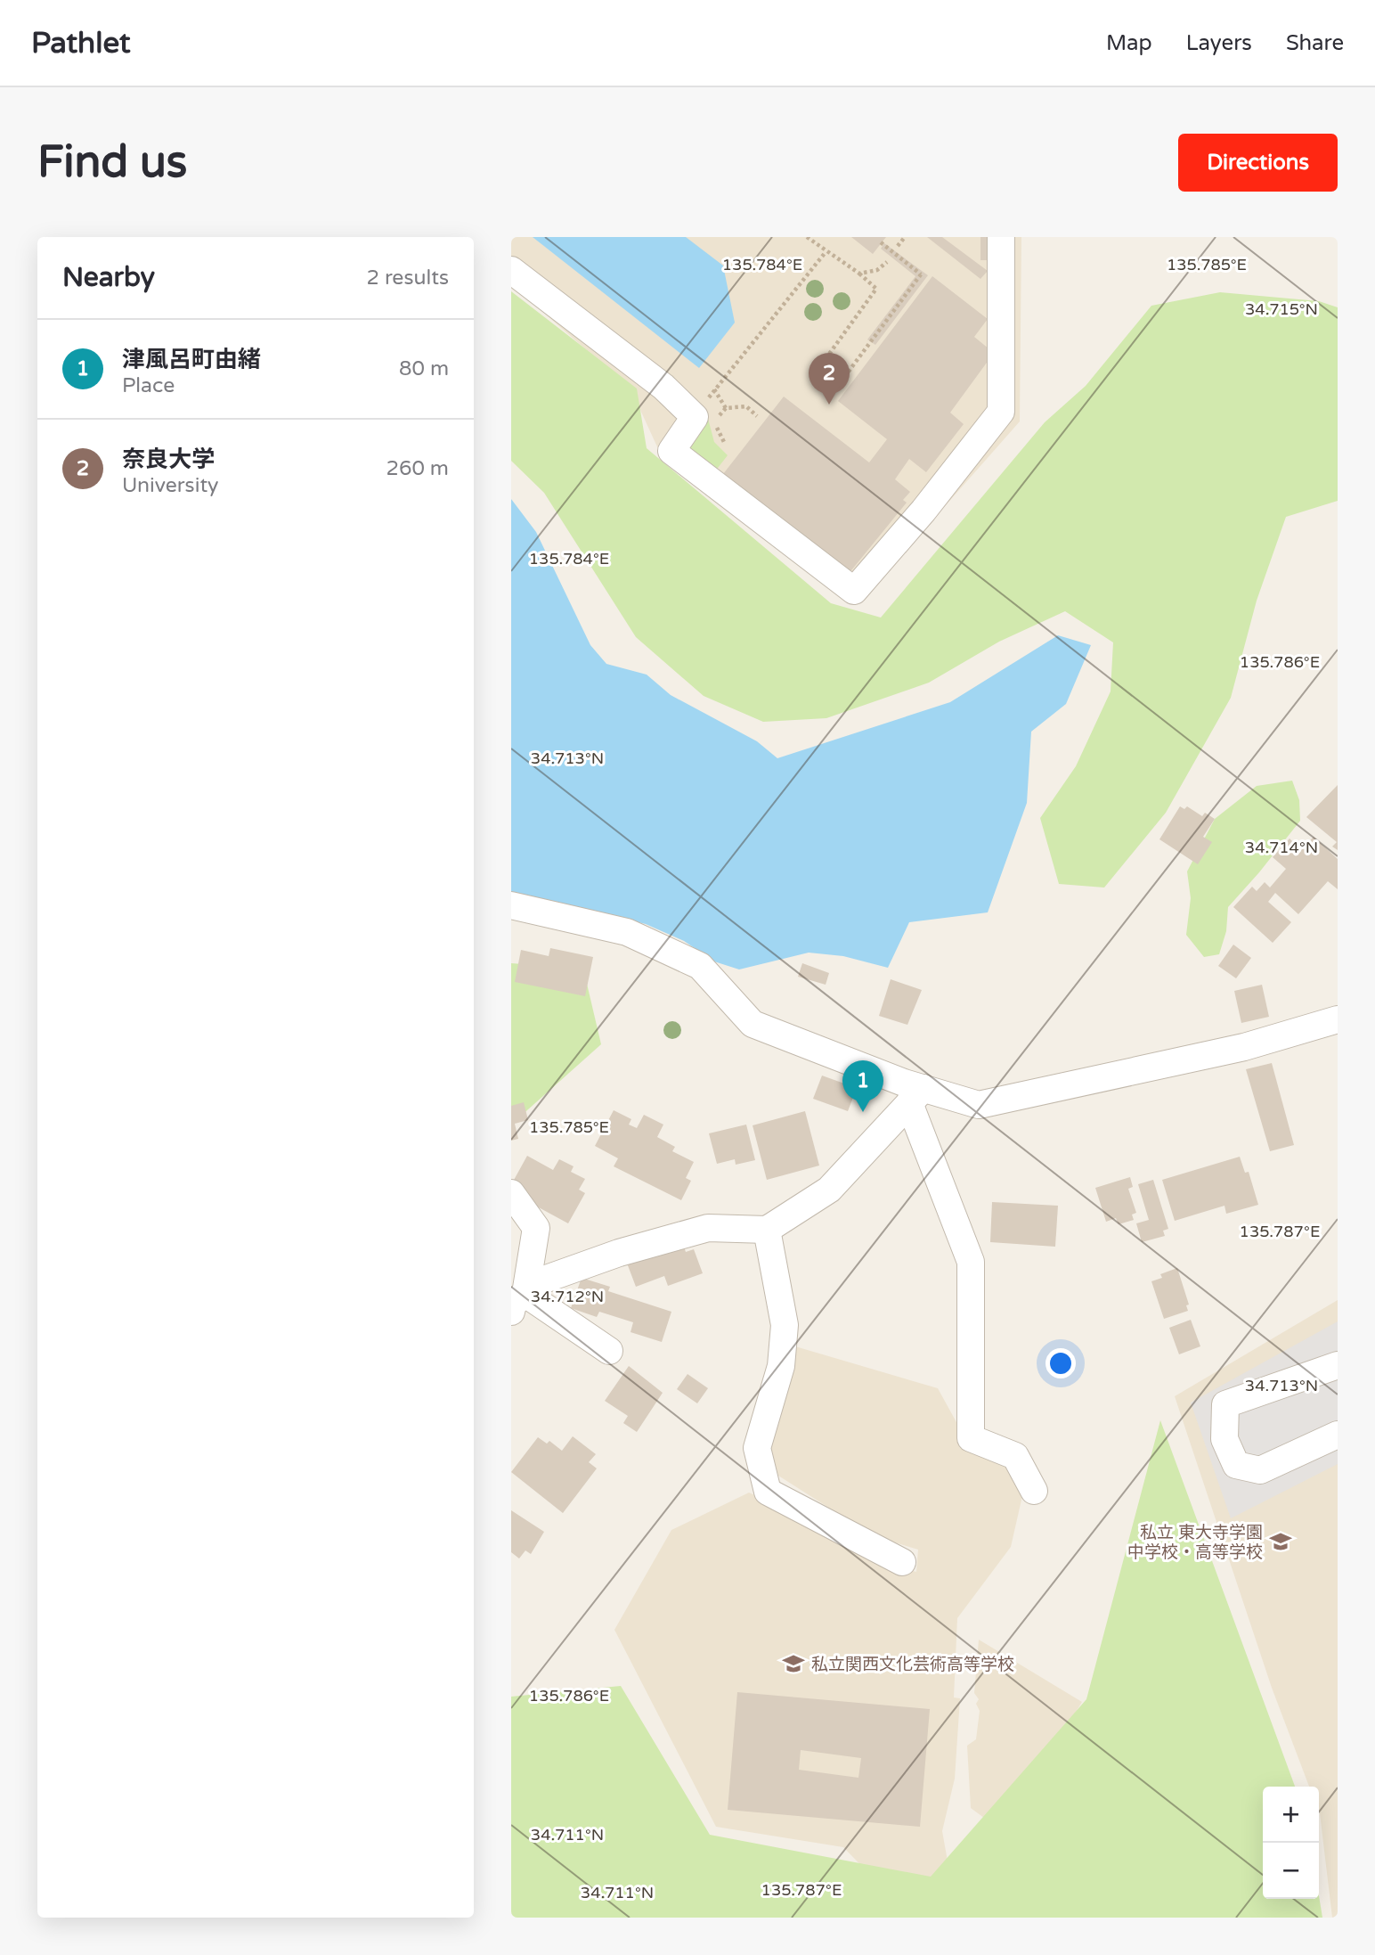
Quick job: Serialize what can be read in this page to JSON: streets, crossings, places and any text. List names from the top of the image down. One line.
{"places":{"school or university":["私立 東大寺学園 中学校・高等学校","私立関西文化芸術高等学校"]},"page":{"header":"Pathlet","nav":["Map","Layers","Share"],"buttons":"Directions","title":"Find us","heading":["Nearby","2 results"],"list":[{"mark":"1","name":"津風呂町由緒","note":"Place","value":"80 m"},{"mark":"2","name":"奈良大学","note":"University","value":"260 m"}],"pins":["2","1"],"map_buttons":["+","−"]},"coordinates":["135.784°E","135.785°E","34.715°N","135.786°E","34.713°N","34.714°N","135.787°E","34.712°N","34.711°N"]}
